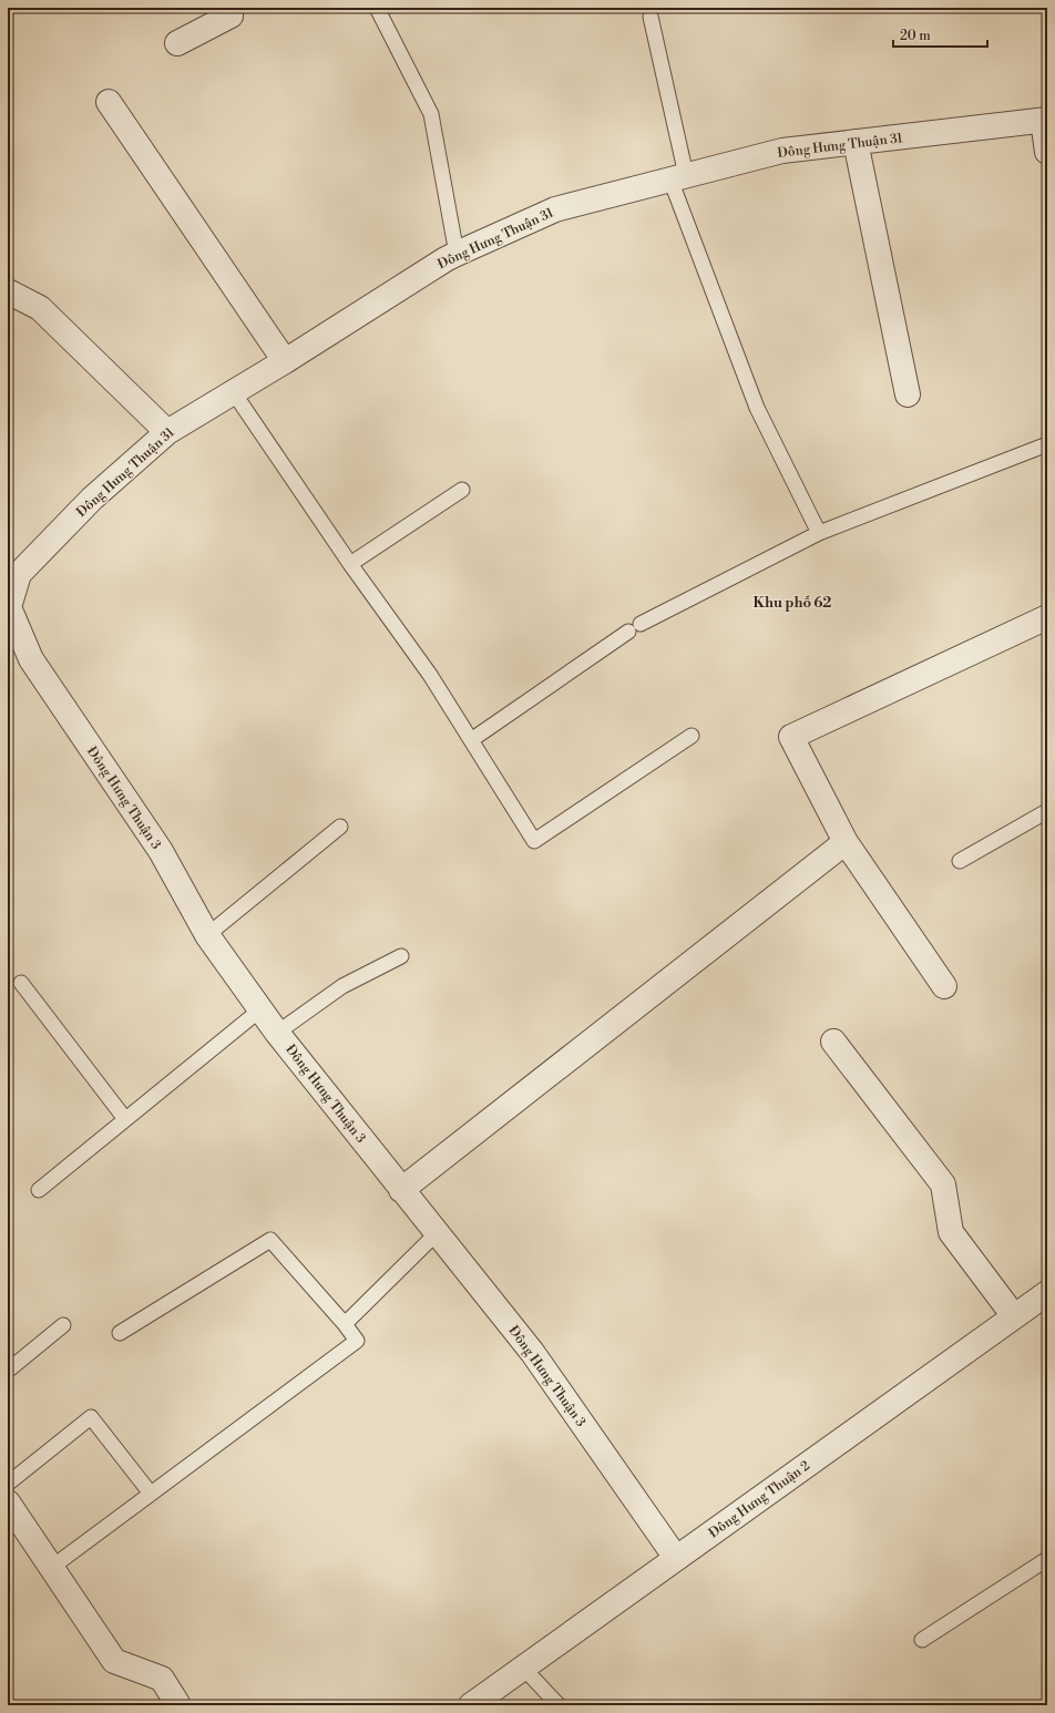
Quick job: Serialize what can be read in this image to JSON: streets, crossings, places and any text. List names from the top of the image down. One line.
{"streets":{"street":["Đông Hưng Thuận 31","Đông Hưng Thuận 3","Đông Hưng Thuận 2"]},"crossings":[["Đông Hưng Thuận 31","Đông Hưng Thuận 3"],["Đông Hưng Thuận 3","Đông Hưng Thuận 2"]],"districts":["Khu phố 62"],"scale_bar":"20 m"}
